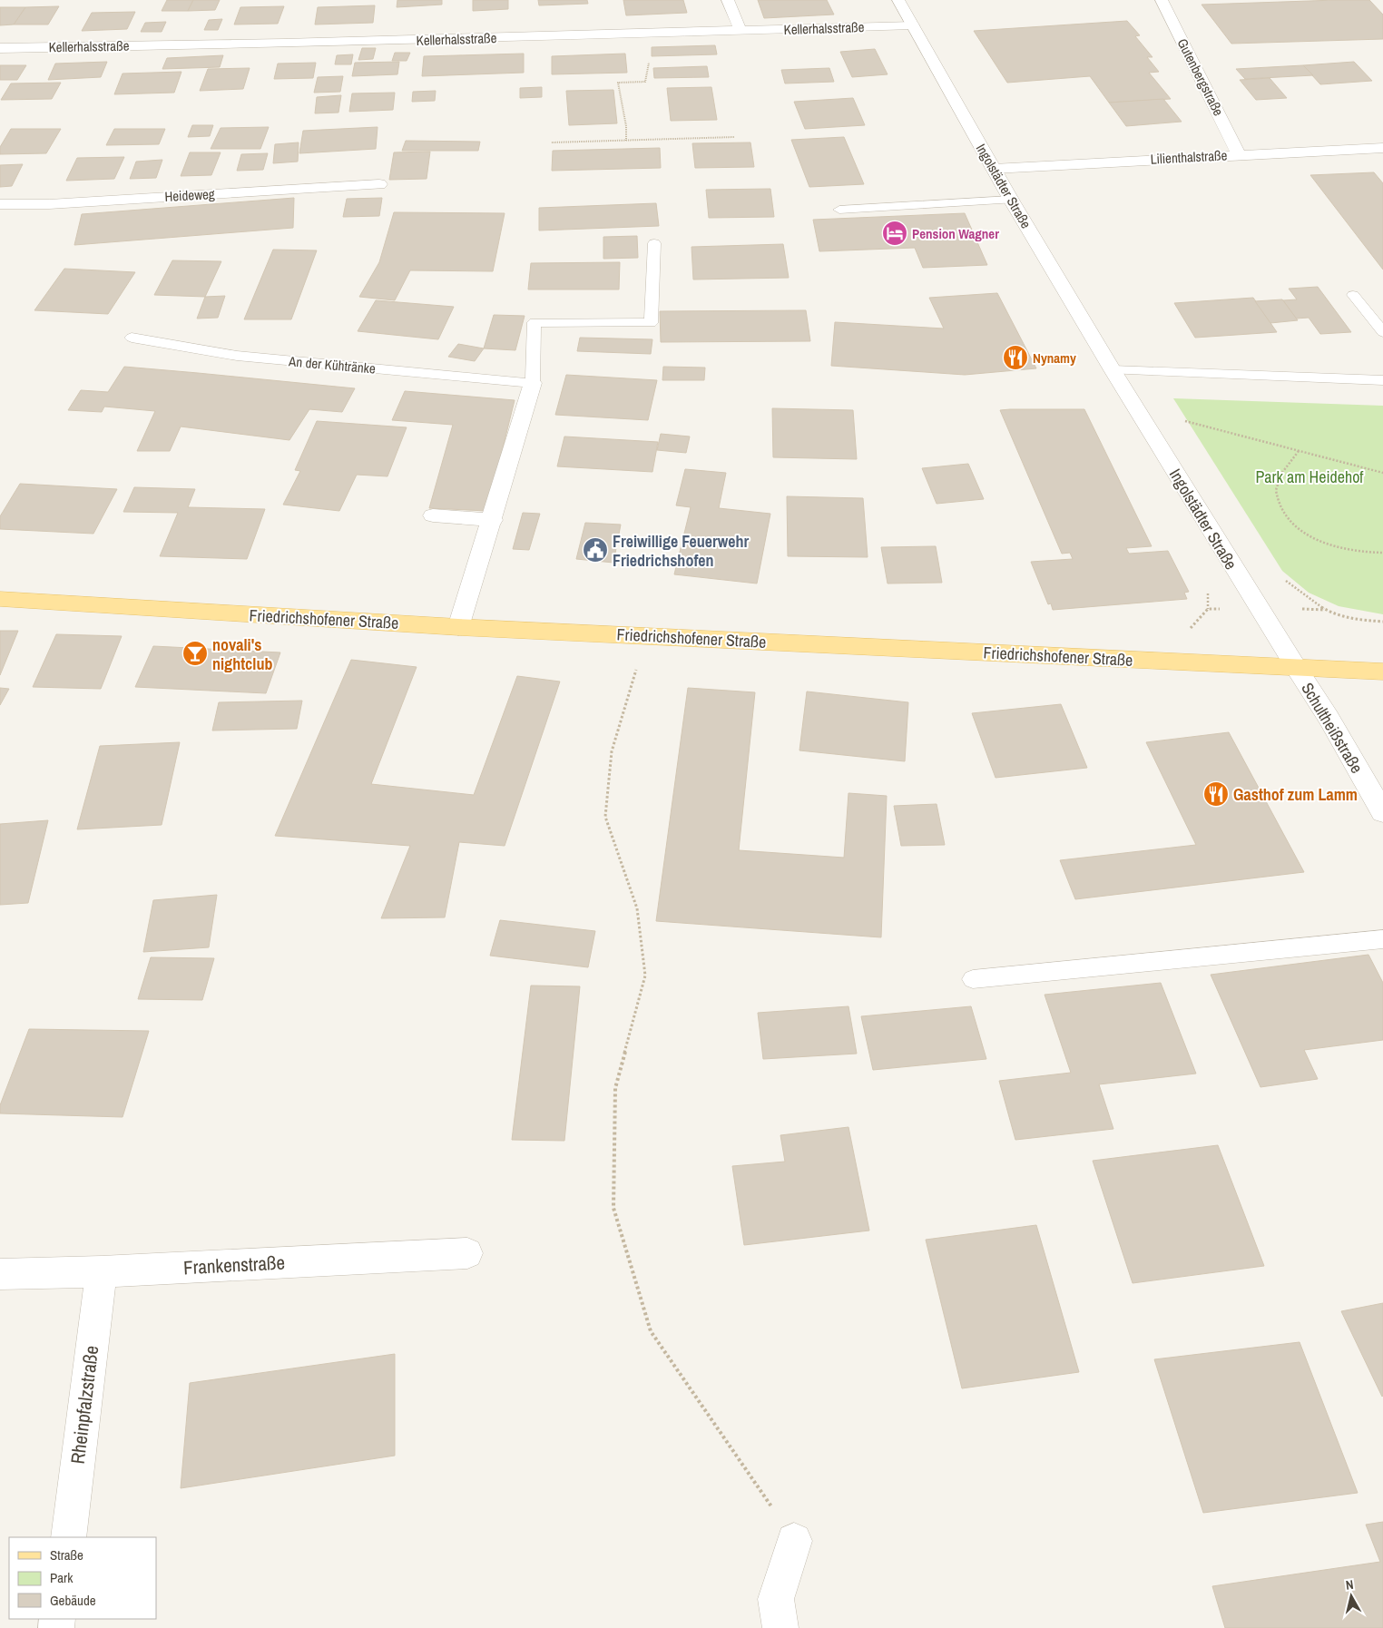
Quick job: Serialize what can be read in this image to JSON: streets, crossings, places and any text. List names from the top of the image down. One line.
{"streets":{"main road":["Friedrichshofener Straße"],"street":["Kellerhalsstraße","Gutenbergstraße","Lilienthalstraße","Ingolstädter Straße","Heideweg","Schultheißstraße","Frankenstraße","Rheinpfalzstraße"],"lane":["An der Kühtränke"]},"crossings":[["Kellerhalsstraße","Ingolstädter Straße"],["Gutenbergstraße","Lilienthalstraße"],["Lilienthalstraße","Ingolstädter Straße"],["Ingolstädter Straße","Friedrichshofener Straße"],["Ingolstädter Straße","Schultheißstraße"],["Friedrichshofener Straße","Schultheißstraße"],["Frankenstraße","Rheinpfalzstraße"]],"parks":["Park am Heidehof"],"places":{"hotel":["Pension Wagner"],"restaurant":["Nynamy","Gasthof zum Lamm"],"public building":["Freiwillige Feuerwehr Friedrichshofen"],"bar":["novali's nightclub"]},"legend":["Straße","Park","Gebäude"],"north":"top"}
